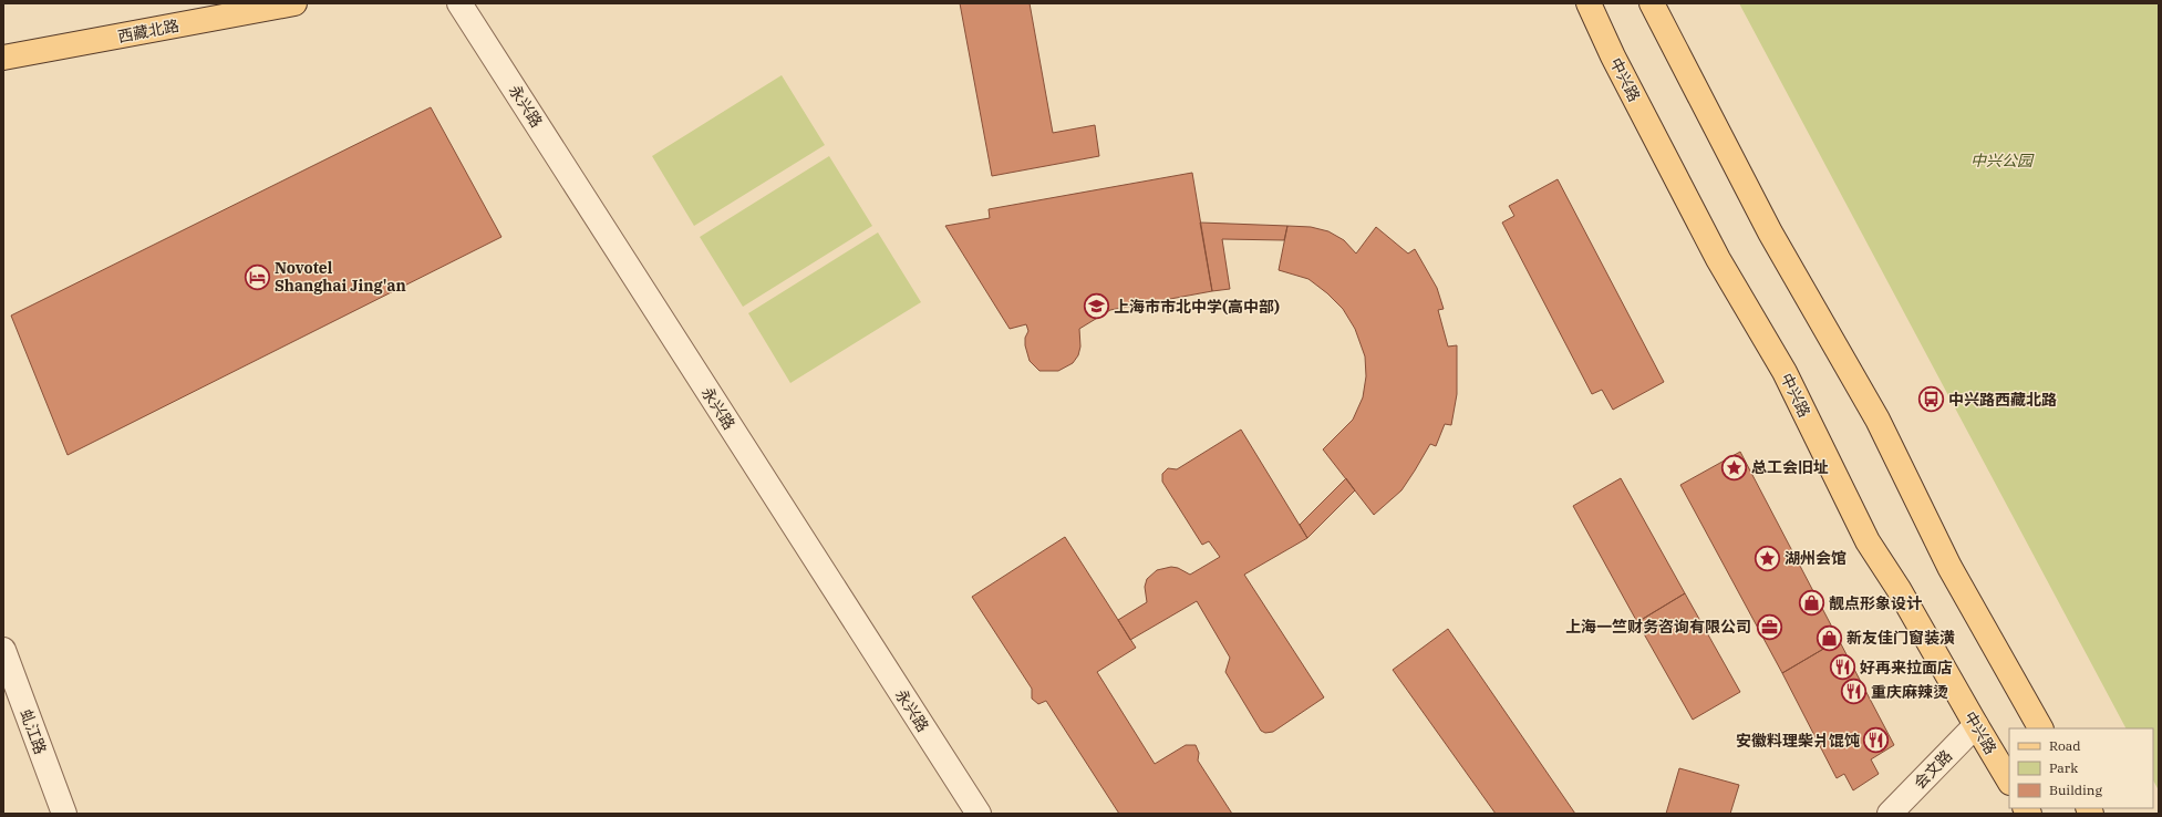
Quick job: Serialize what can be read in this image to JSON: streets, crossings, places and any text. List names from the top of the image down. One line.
{"streets":{"main road":["西藏北路","中兴路"],"street":["永兴路","虬江路","会文路"]},"crossings":[["中兴路","会文路"]],"parks":["中兴公园"],"places":{"hotel":["Novotel Shanghai Jing'an"],"school or university":["上海市市北中学(高中部)"],"bus stop":["中兴路西藏北路"],"place":["总工会旧址","湖州会馆"],"shop":["靓点形象设计","新友佳门窗装潢"],"office":["上海一竺财务咨询有限公司"],"restaurant":["好再来拉面店","重庆麻辣烫","安徽料理柴爿馄饨"]},"legend":["Road","Park","Building"]}
